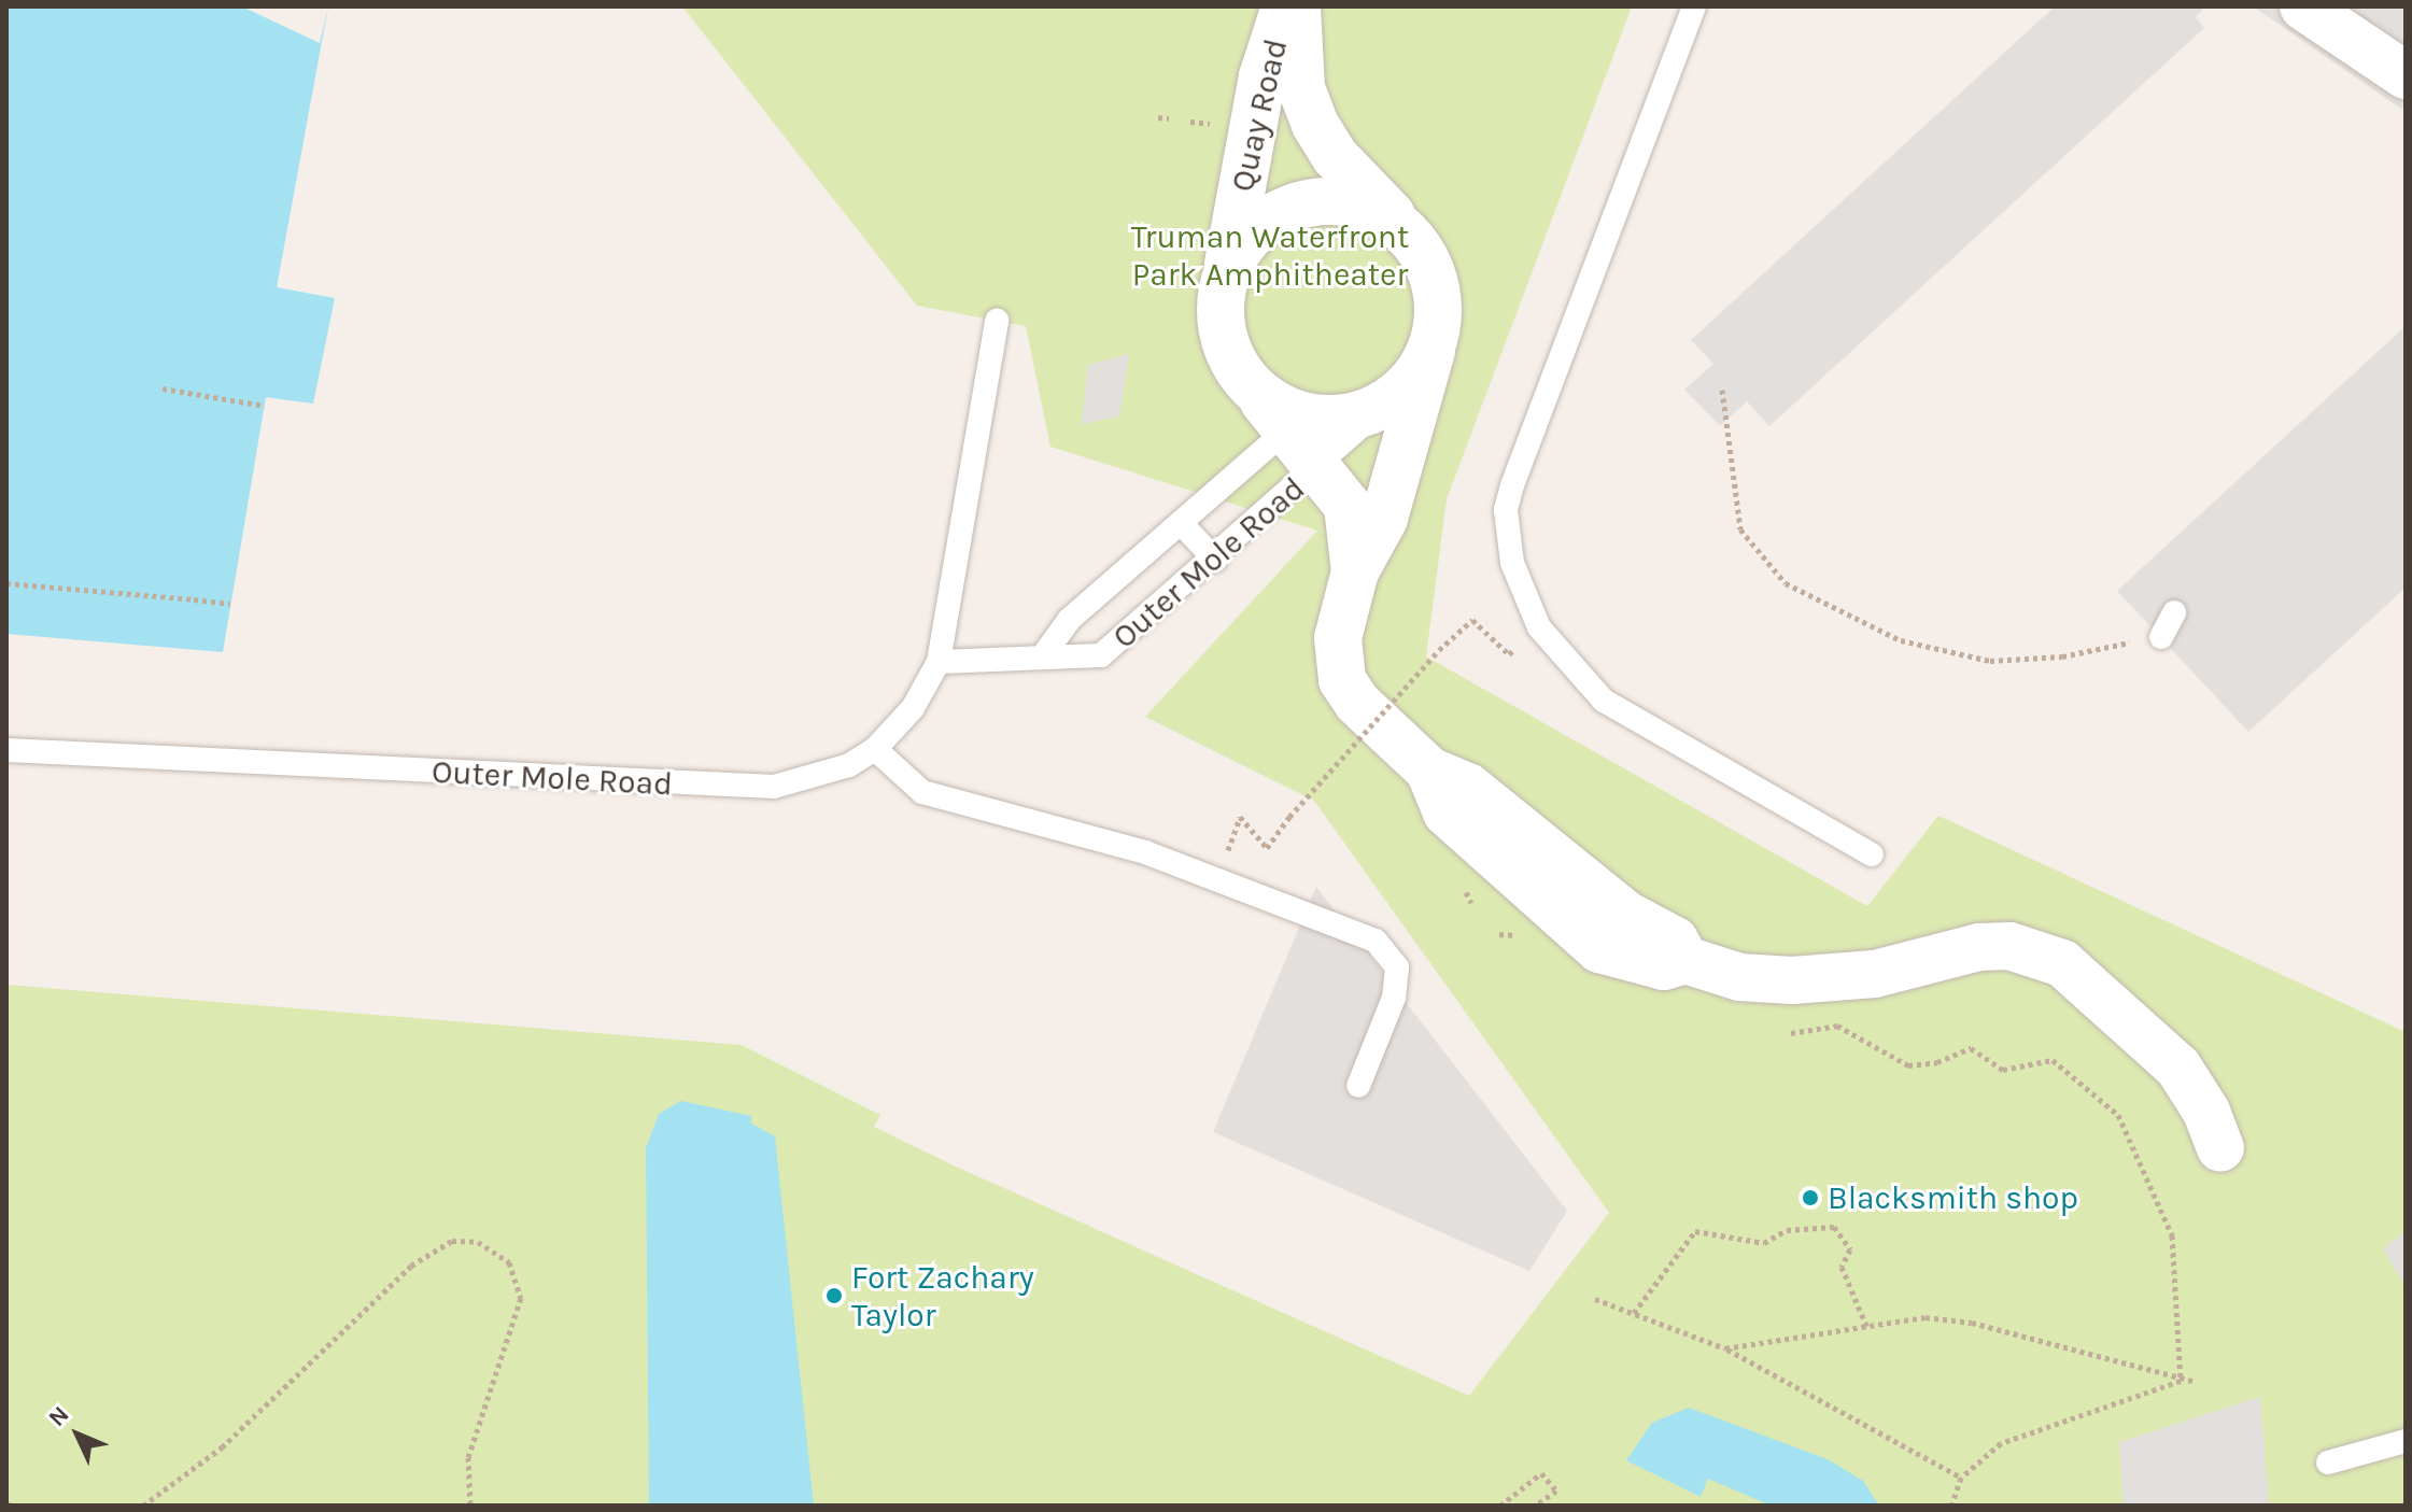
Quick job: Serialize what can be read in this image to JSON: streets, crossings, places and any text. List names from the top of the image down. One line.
{"streets":{"street":["Quay Road"],"lane":["Outer Mole Road"]},"crossings":[["Quay Road","Outer Mole Road"]],"parks":["Truman Waterfront Park Amphitheater"],"places":["Blacksmith shop","Fort Zachary Taylor"],"north":"top left"}
